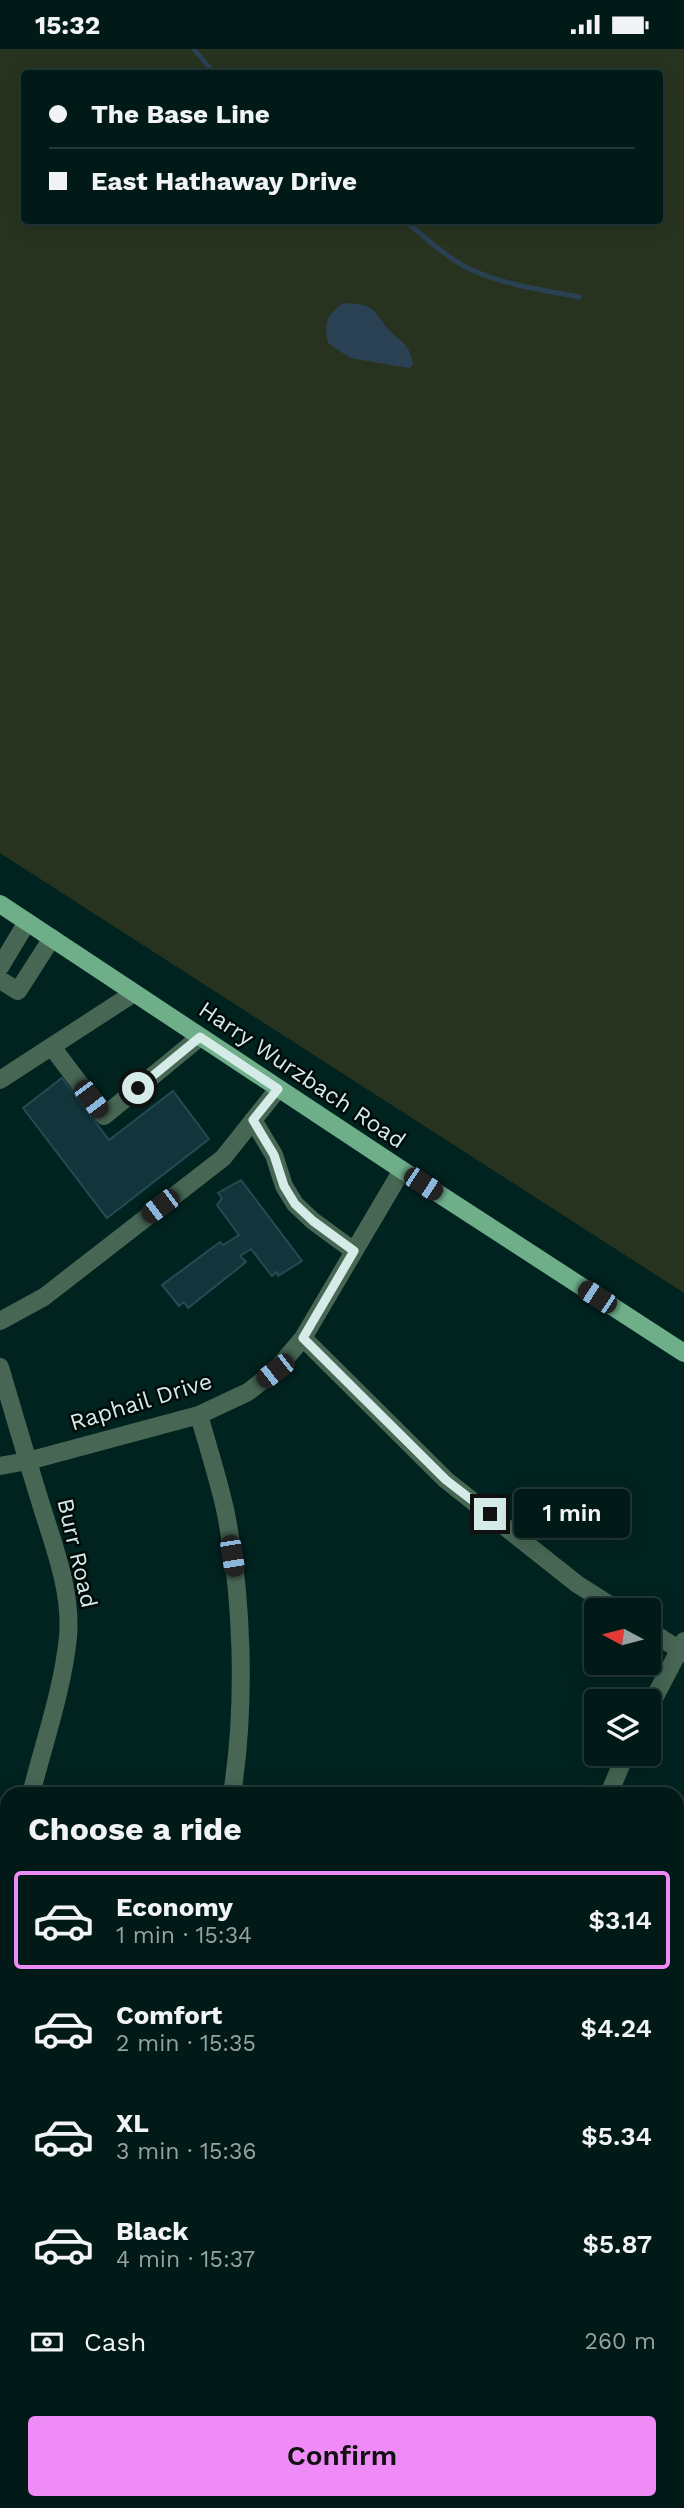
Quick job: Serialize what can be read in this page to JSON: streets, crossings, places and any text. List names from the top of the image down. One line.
{"streets":{"main road":["Harry Wurzbach Road"],"street":["Raphail Drive","Burr Road"]},"crossings":[["Harry Wurzbach Road","Raphail Drive"],["Raphail Drive","Burr Road"]],"north":"left","page":{"status":"15:32","banner":["The Base Line","East Hathaway Drive"],"bubble":"1 min","heading":"Choose a ride","list":[{"name":"Economy","note":"1 min · 15:34","value":"$3.14"},{"name":"Comfort","note":"2 min · 15:35","value":"$4.24"},{"name":"XL","note":"3 min · 15:36","value":"$5.34"},{"name":"Black","note":"4 min · 15:37","value":"$5.87"}],"pay":["Cash","260 m"],"buttons":"Confirm"}}
